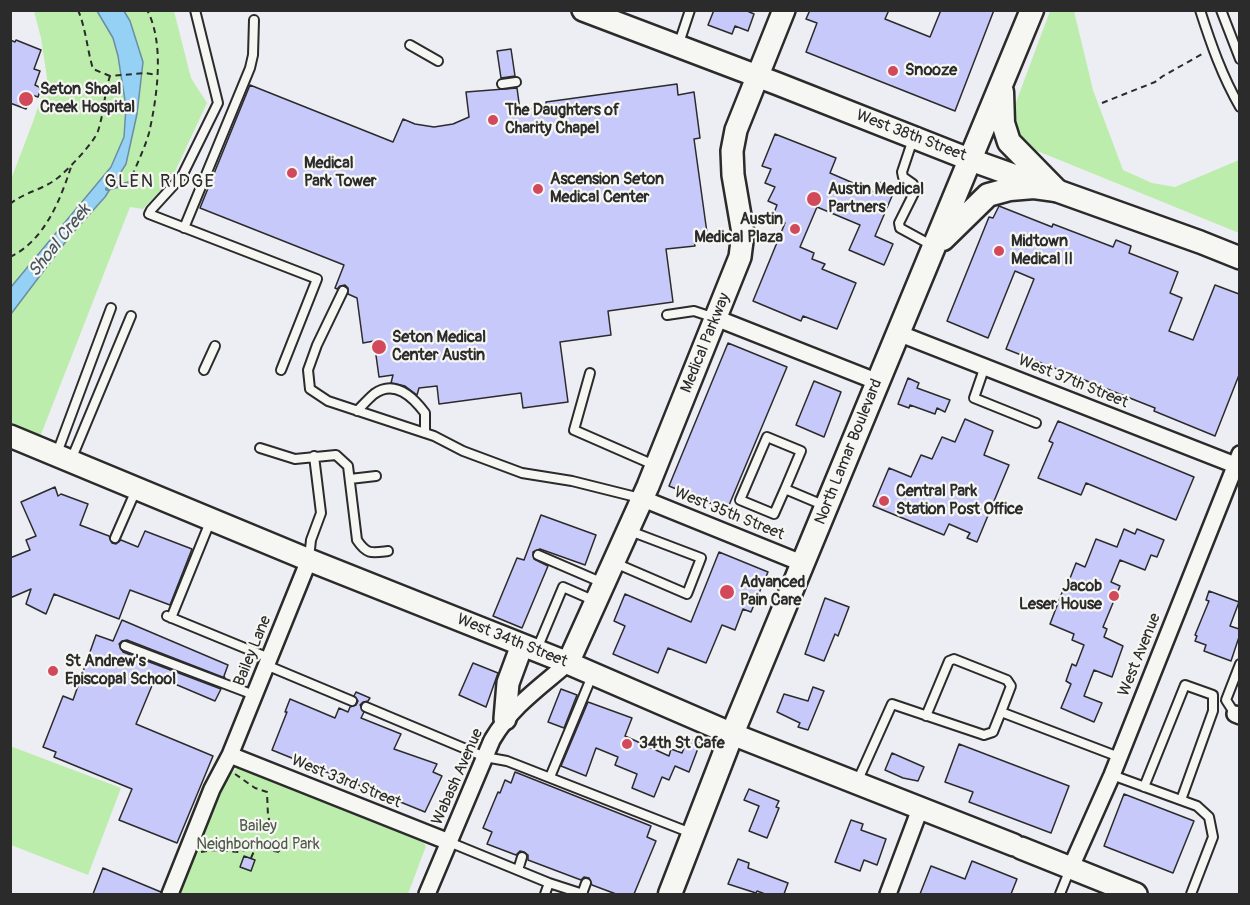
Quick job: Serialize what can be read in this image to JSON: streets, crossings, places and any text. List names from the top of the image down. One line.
{"streets":{"main road":["North Lamar Boulevard"],"street":["West 38th Street","Medical Parkway","West 37th Street","West 35th Street","West 34th Street","Bailey Lane","West Avenue","Wabash Avenue","West 33rd Street"]},"crossings":[["West 38th Street","Medical Parkway"],["West 38th Street","North Lamar Boulevard"],["Medical Parkway","West 35th Street"],["Medical Parkway","West 34th Street"],["Medical Parkway","Wabash Avenue"],["West 37th Street","North Lamar Boulevard"],["West 37th Street","West Avenue"],["North Lamar Boulevard","West 35th Street"],["North Lamar Boulevard","West 34th Street"],["West 34th Street","Bailey Lane"],["West 34th Street","West Avenue"],["West 34th Street","Wabash Avenue"],["Bailey Lane","West 33rd Street"],["Wabash Avenue","West 33rd Street"]],"districts":["GLEN RIDGE"],"water":["Shoal Creek"],"parks":["Bailey Neighborhood Park"],"places":["Snooze","Seton Shoal Creek Hospital","The Daughters of Charity Chapel","Medical Park Tower","Ascension Seton Medical Center","Austin Medical Partners","Austin Medical Plaza","Midtown Medical II","Seton Medical Center Austin","Central Park Station Post Office","Advanced Pain Care","Jacob Leser House","St Andrew's Episcopal School","34th St Cafe"]}
